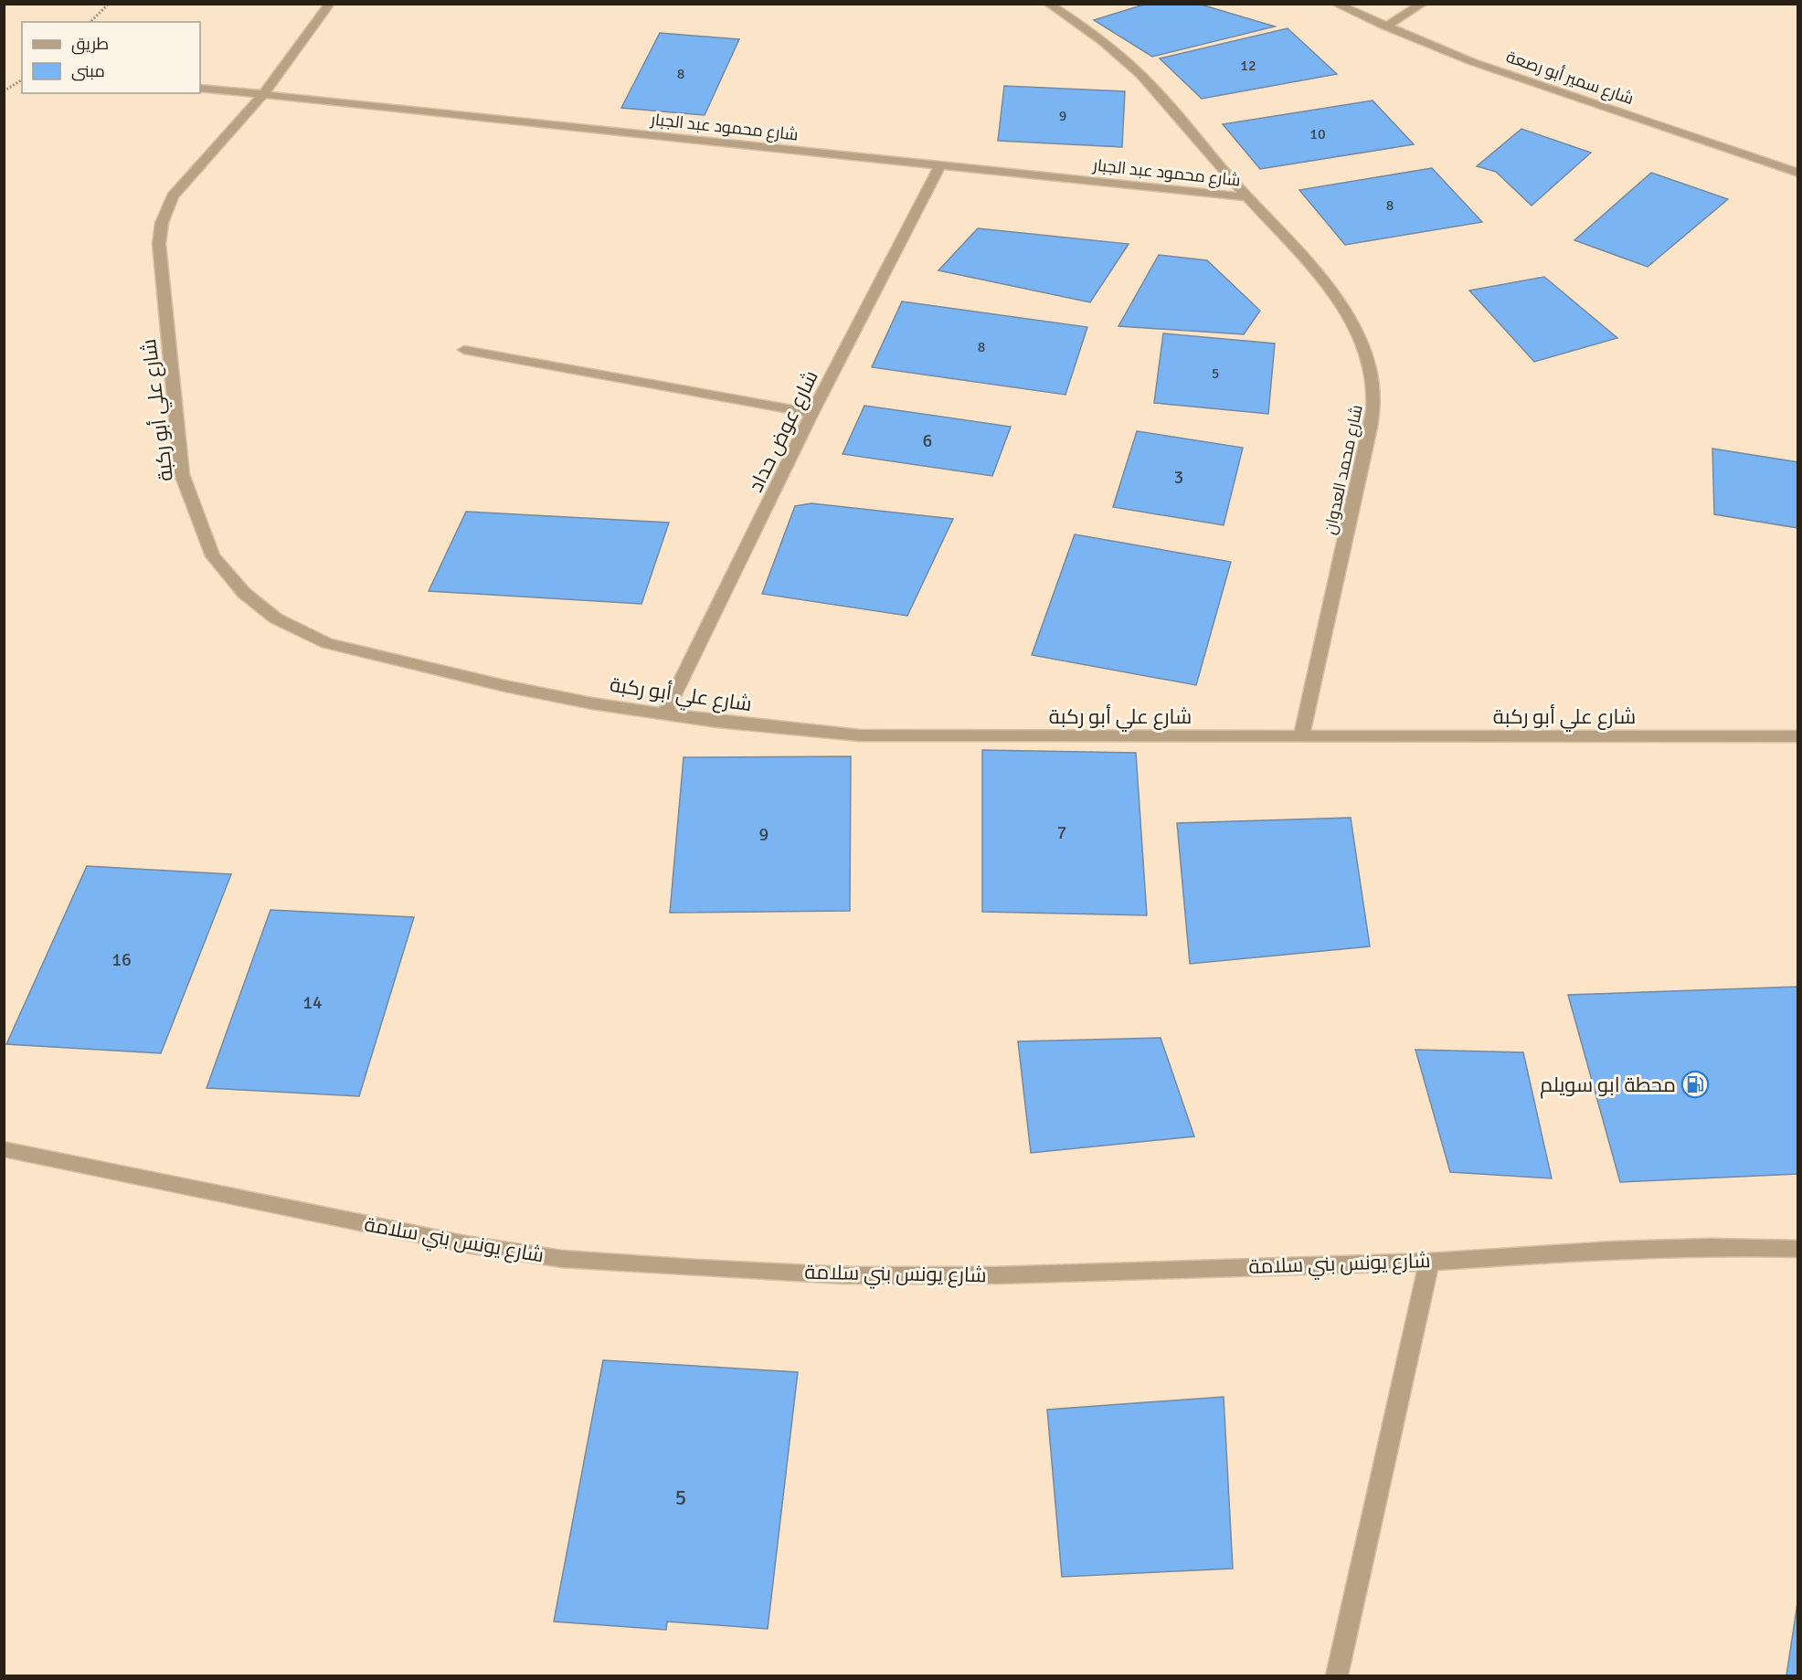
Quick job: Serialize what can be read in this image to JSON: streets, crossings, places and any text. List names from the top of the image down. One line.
{"streets":{"street":["شارع سمير أبو رصعة","شارع محمود عبد الجبار","شارع علي أبو ركبة","شارع عوض حداد","شارع محمد العدوان","شارع يونس بني سلامة"]},"crossings":[["شارع محمود عبد الجبار","شارع علي أبو ركبة"],["شارع محمود عبد الجبار","شارع عوض حداد"],["شارع محمود عبد الجبار","شارع محمد العدوان"],["شارع علي أبو ركبة","شارع عوض حداد"],["شارع علي أبو ركبة","شارع محمد العدوان"]],"places":{"fuel station":["محطة ابو سويلم"]},"house_numbers":["12","8","9","10","8","8","5","6","3","7","9","16","14","5"],"legend":["طريق","مبنى"]}
